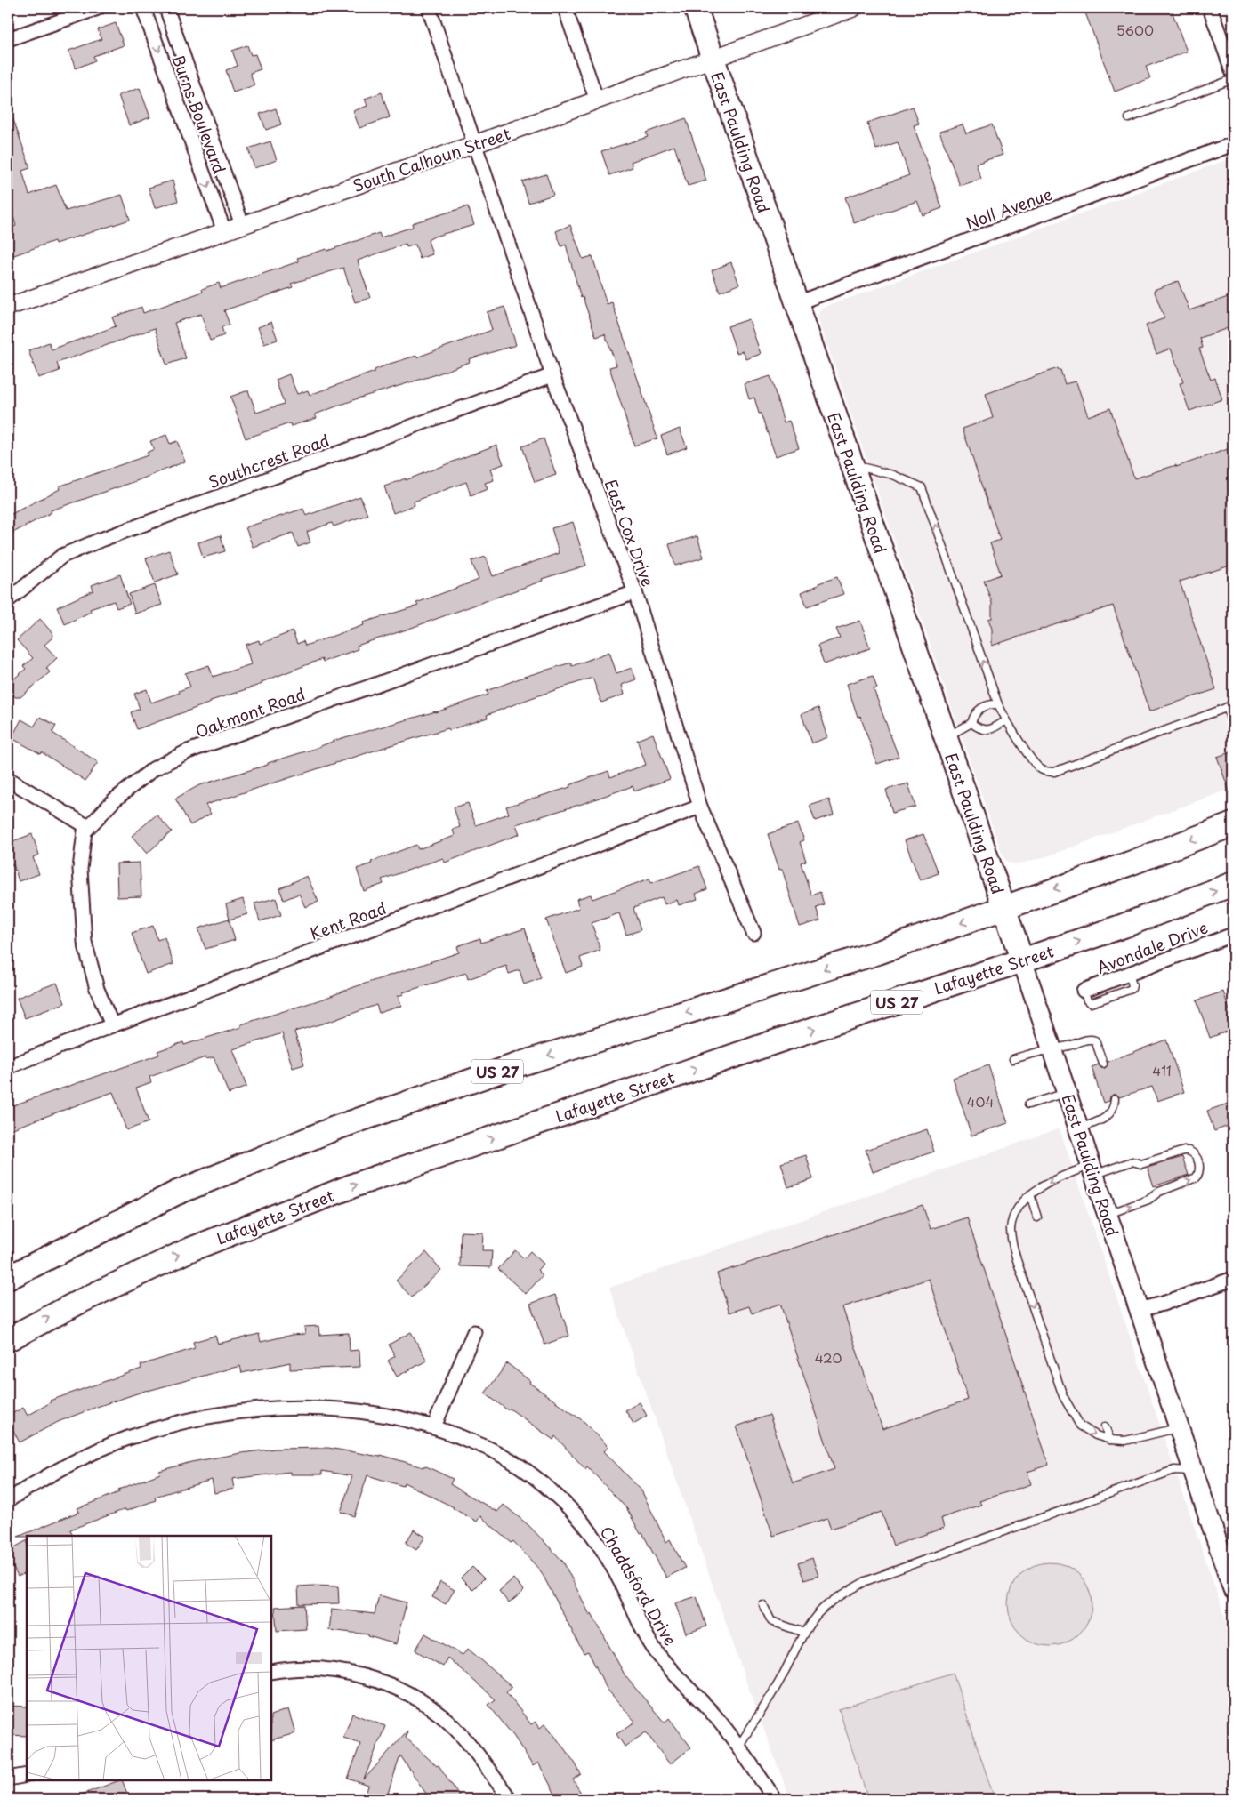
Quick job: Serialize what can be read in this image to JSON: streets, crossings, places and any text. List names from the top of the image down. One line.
{"streets":{"highway":["Lafayette Street","US 27"],"main road":["East Paulding Road"],"street":["Burns Boulevard","South Calhoun Street","Noll Avenue","Southcrest Road","East Cox Drive","Oakmont Road","Kent Road","Avondale Drive","Chaddsford Drive"]},"crossings":[["Burns Boulevard","South Calhoun Street"],["East Paulding Road","South Calhoun Street"],["East Paulding Road","Noll Avenue"],["East Paulding Road","Lafayette Street"],["East Paulding Road","US 27"],["South Calhoun Street","East Cox Drive"],["Southcrest Road","East Cox Drive"],["East Cox Drive","Oakmont Road"],["East Cox Drive","Kent Road"],["Oakmont Road","Kent Road"]],"house_numbers":["5600","411","404","420"]}
